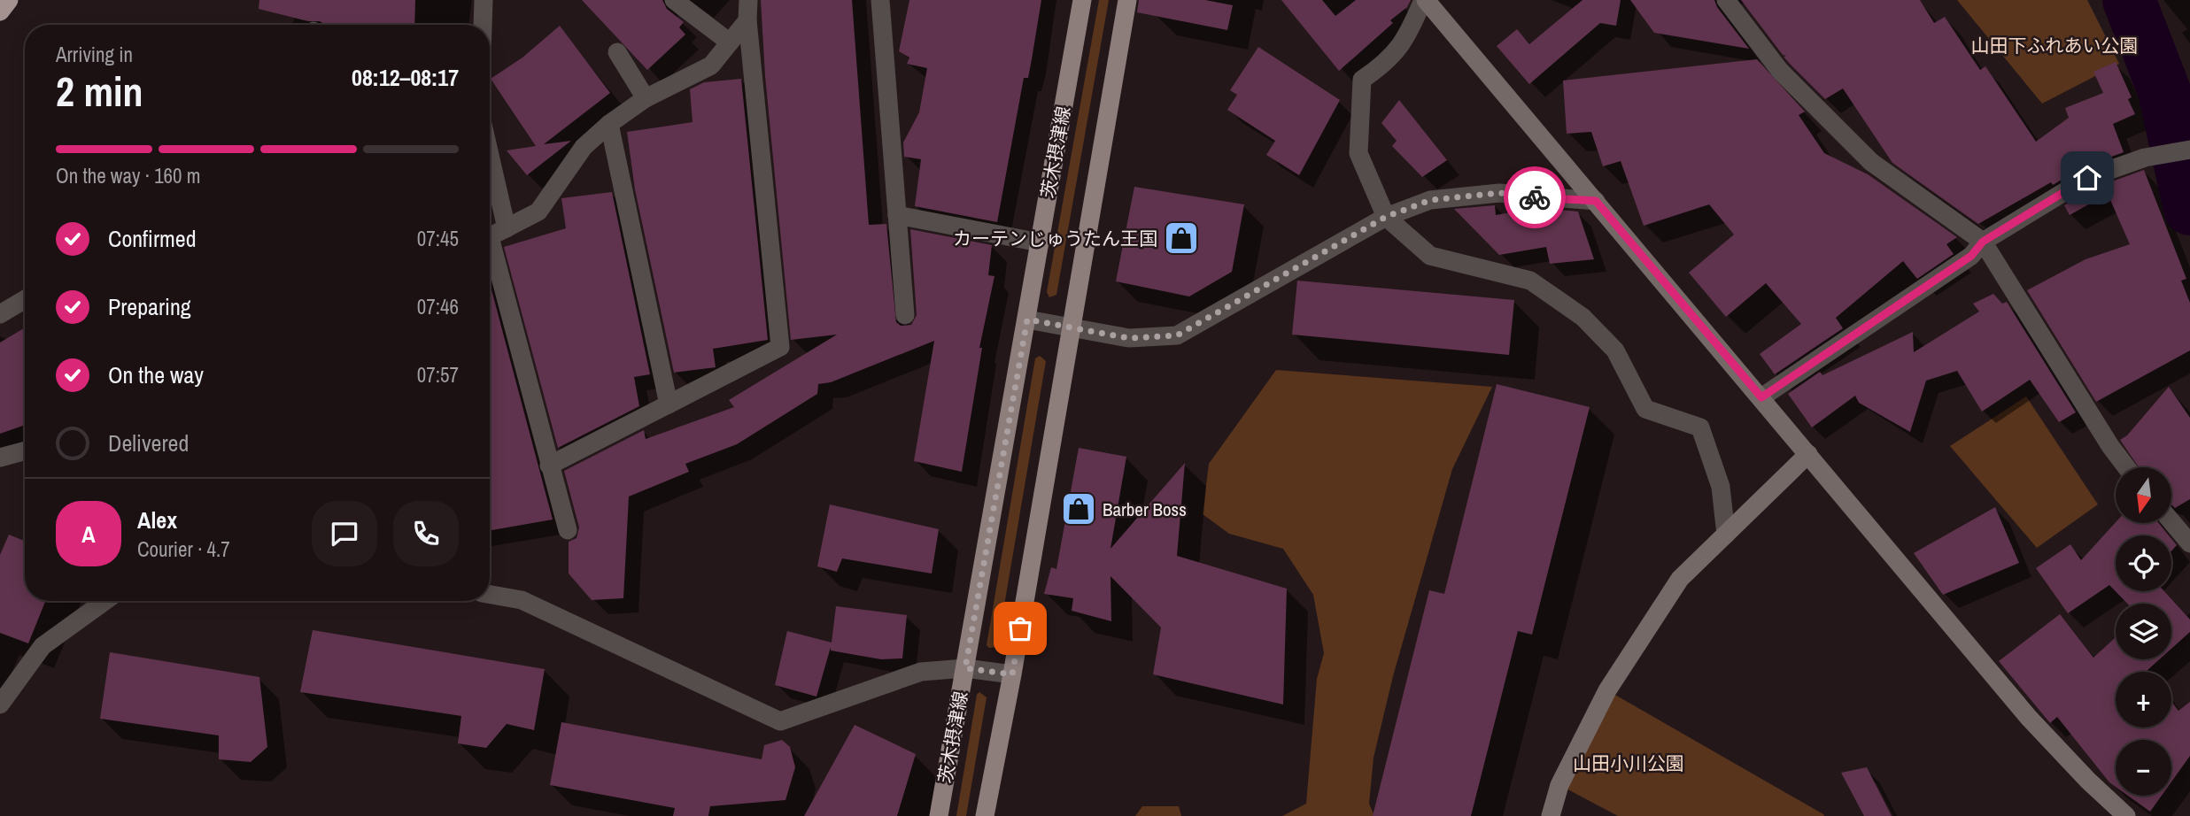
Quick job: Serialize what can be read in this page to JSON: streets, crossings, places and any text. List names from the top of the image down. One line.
{"streets":{"main road":["茨木摂津線"]},"parks":["山田下ふれあい公園","山田小川公園"],"places":{"shop":["カーテンじゅうたん王国","Barber Boss"]},"north":"bottom","page":{"heading":["2 min","Arriving in","08:12–08:17"],"panel":["Alex","Courier · 4.7"],"bar":"On the way · 160 m","list":[["Confirmed","07:45"],["Preparing","07:46"],["On the way","07:57"],"Delivered"],"map_buttons":["+","−"],"round":"A"}}
